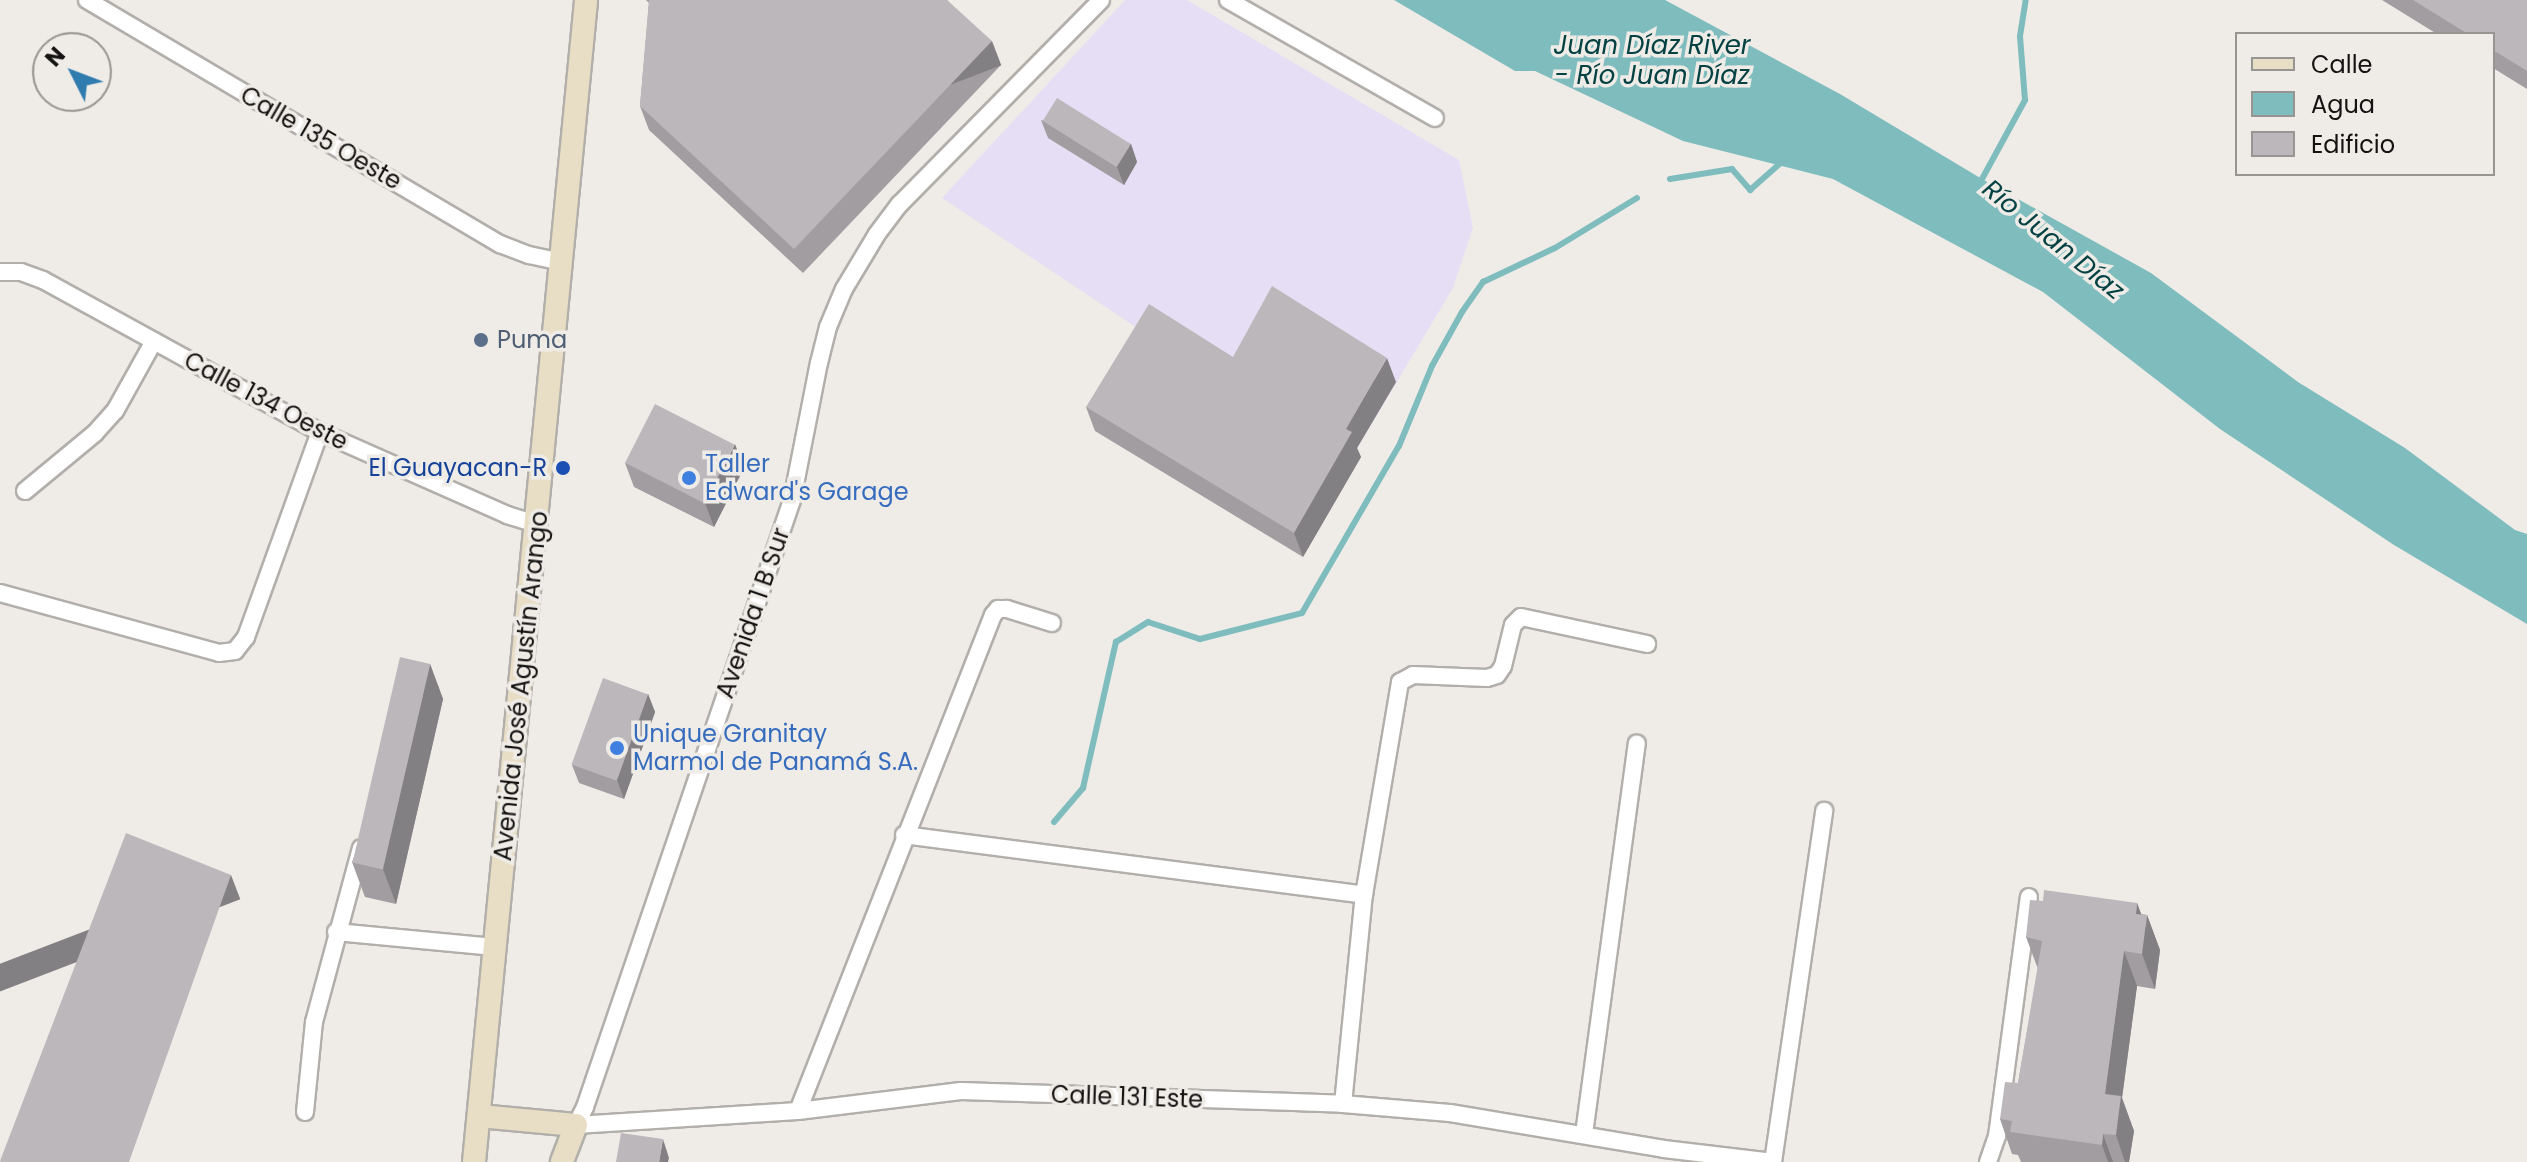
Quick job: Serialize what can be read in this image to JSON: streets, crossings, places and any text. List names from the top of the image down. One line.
{"streets":{"main road":["Avenida 1 B Sur","Avenida José Agustín Arango","Calle 131 Este"],"street":["Calle 135 Oeste","Calle 134 Oeste"]},"crossings":[["Calle 135 Oeste","Avenida José Agustín Arango"],["Calle 134 Oeste","Avenida José Agustín Arango"],["Avenida 1 B Sur","Calle 131 Este"],["Avenida José Agustín Arango","Calle 131 Este"]],"water":["Juan Díaz River - Río Juan Díaz","Río Juan Díaz"],"places":["Puma","El Guayacan-R","Taller Edward's Garage","Unique Granitay Marmol de Panamá S.A."],"legend":["Calle","Agua","Edificio"],"north":"top left"}
